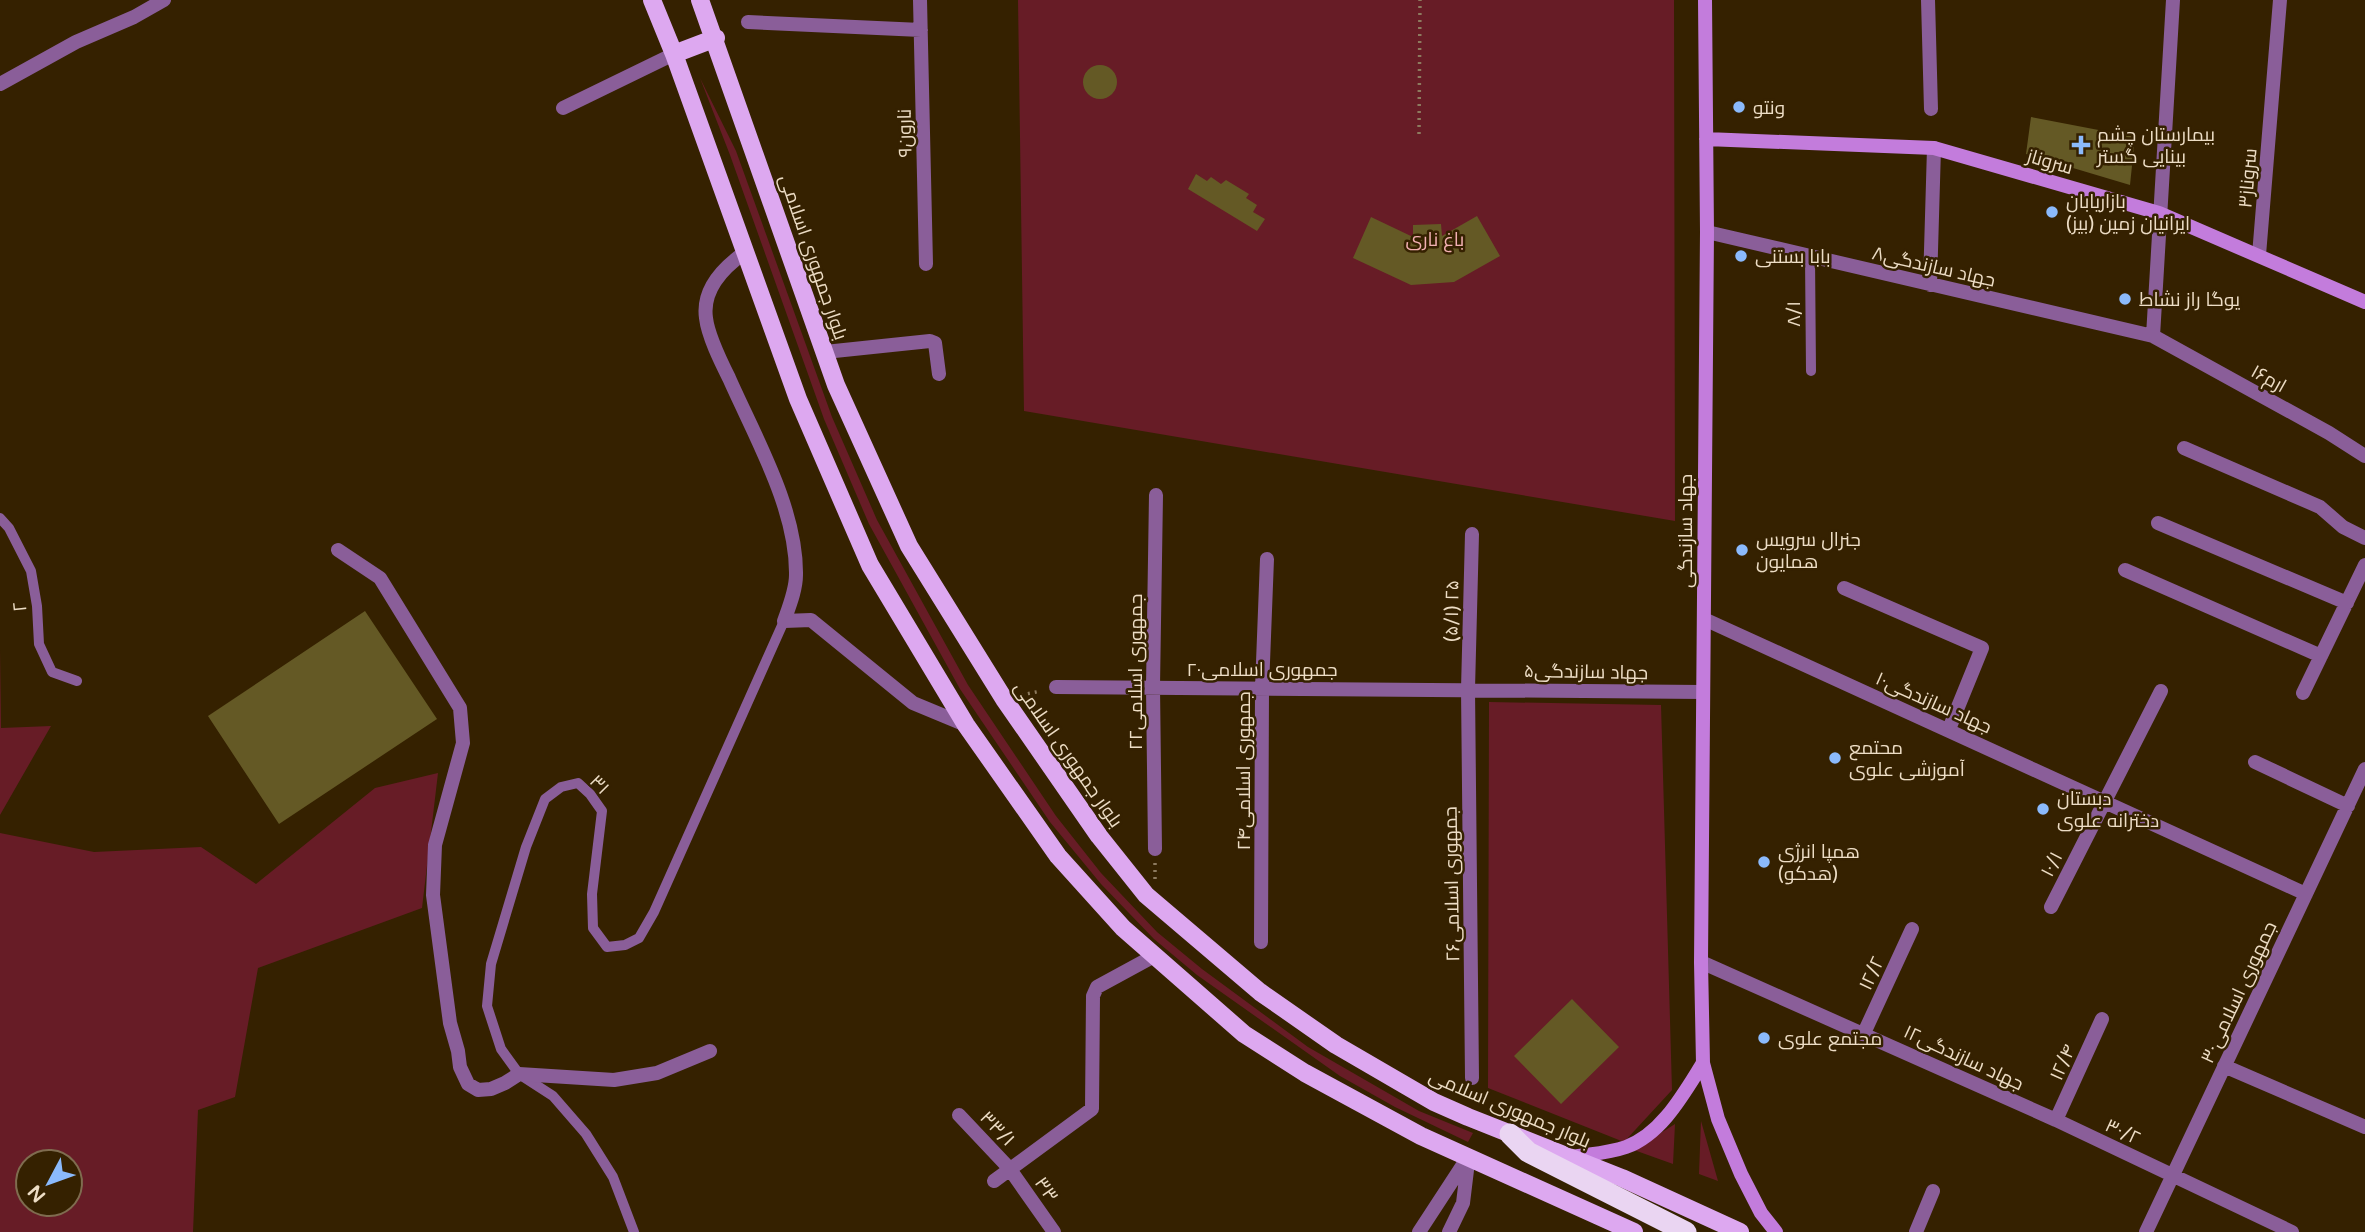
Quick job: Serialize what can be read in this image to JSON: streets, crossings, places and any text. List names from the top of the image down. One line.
{"streets":{"main road":["سروناز","بلوار جمهوری اسلامی","جهاد سازندگی"],"street":["نارون۹","سروناز۳","جهاد سازندگی۸","ارم۱۶","(۵/۱) ۲۵","جمهوری اسلامی۲۰","جهاد سازندگی۵","جمهوری اسلامی۲۲","جهاد سازندگی۱۰","جمهوری اسلامی۲۴","۱۰/۱","جمهوری اسلامی۲۶","۱۲/۲","جمهوری اسلامی۳۰","جهاد سازندگی۱۲","۱۲/۴","۳۳/۱","۳۰/۲","۳۳"],"lane":["۸/۱","۲","۳۱"]},"crossings":[["سروناز","سروناز۳"],["سروناز","جهاد سازندگی"],["جهاد سازندگی۸","۸/۱"],["جهاد سازندگی۸","ارم۱۶"],["جهاد سازندگی۸","جهاد سازندگی"],["جهاد سازندگی","جهاد سازندگی۵"],["جهاد سازندگی","جهاد سازندگی۱۰"],["جهاد سازندگی","جهاد سازندگی۱۲"],["(۵/۱) ۲۵","جمهوری اسلامی۲۰"],["(۵/۱) ۲۵","جهاد سازندگی۵"],["(۵/۱) ۲۵","جمهوری اسلامی۲۶"],["جمهوری اسلامی۲۰","جهاد سازندگی۵"],["جمهوری اسلامی۲۰","جمهوری اسلامی۲۲"],["جمهوری اسلامی۲۰","جمهوری اسلامی۲۴"],["جمهوری اسلامی۲۰","جمهوری اسلامی۲۶"],["جهاد سازندگی۵","جمهوری اسلامی۲۶"],["جهاد سازندگی۱۰","۱۰/۱"],["جهاد سازندگی۱۰","جمهوری اسلامی۳۰"],["۱۲/۲","جهاد سازندگی۱۲"],["جمهوری اسلامی۳۰","۳۰/۲"],["جهاد سازندگی۱۲","۱۲/۴"],["جهاد سازندگی۱۲","۳۰/۲"],["۱۲/۴","۳۰/۲"],["۳۳/۱","۳۳"]],"parks":["باغ ناری"],"places":{"other":["ونتو","بازاریابان ایرانیان زمین (بیز)","بابا بستنی","یوگا راز نشاط","جنرال سرویس همایون","محتمع آموزشی علوی","دبستان دخترانه علوی","همپا انرژی (هدکو)","مجتمع علوی"],"health":["بیمارستان چشم بینایی گستر"]},"north":"bottom left"}
